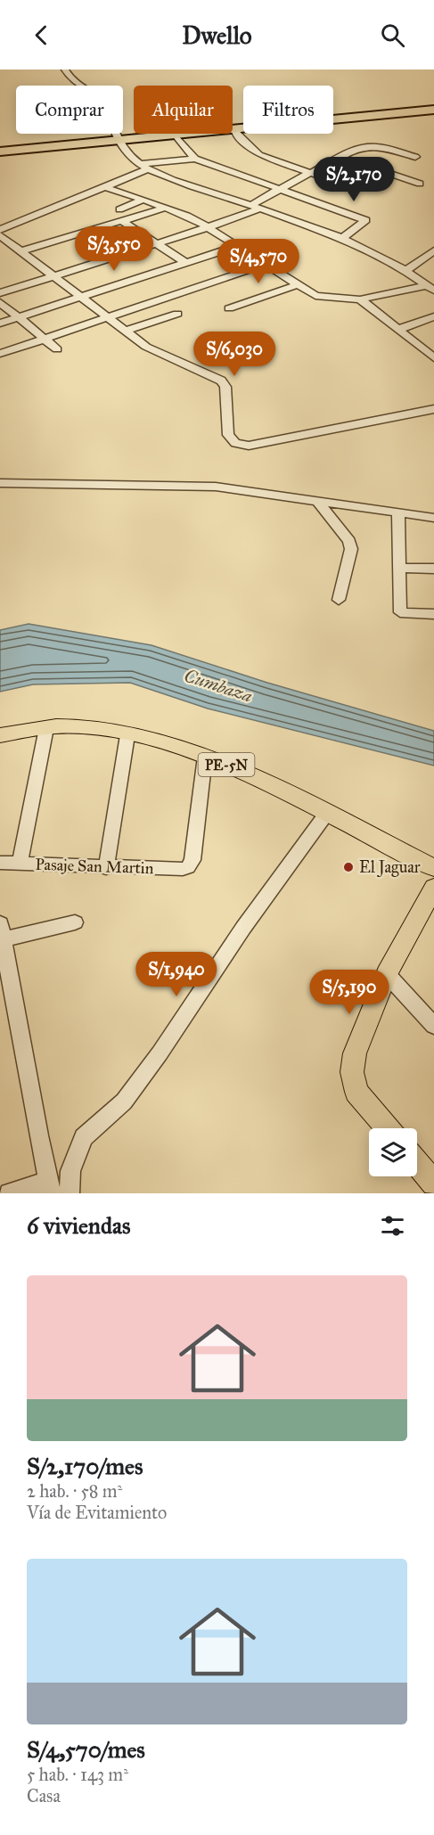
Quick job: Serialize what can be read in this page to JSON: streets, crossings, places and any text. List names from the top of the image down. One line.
{"streets":{"main road":["PE-5N"],"street":["Pasaje San Martin"]},"crossings":[["PE-5N","Pasaje San Martin"]],"water":["Cumbaza"],"places":["El Jaguar"],"page":{"header":"Dwello","chip":["Comprar","Alquilar","Filtros"],"price":["S/2,170","S/3,550","S/4,570","S/6,030","S/1,940","S/5,190"],"heading":"6 viviendas","list":[{"name":"S/2,170/mes","note":"2 hab. · 58 m² · Vía de Evitamiento"},{"name":"S/4,570/mes","note":"5 hab. · 143 m² · Casa"}]}}
